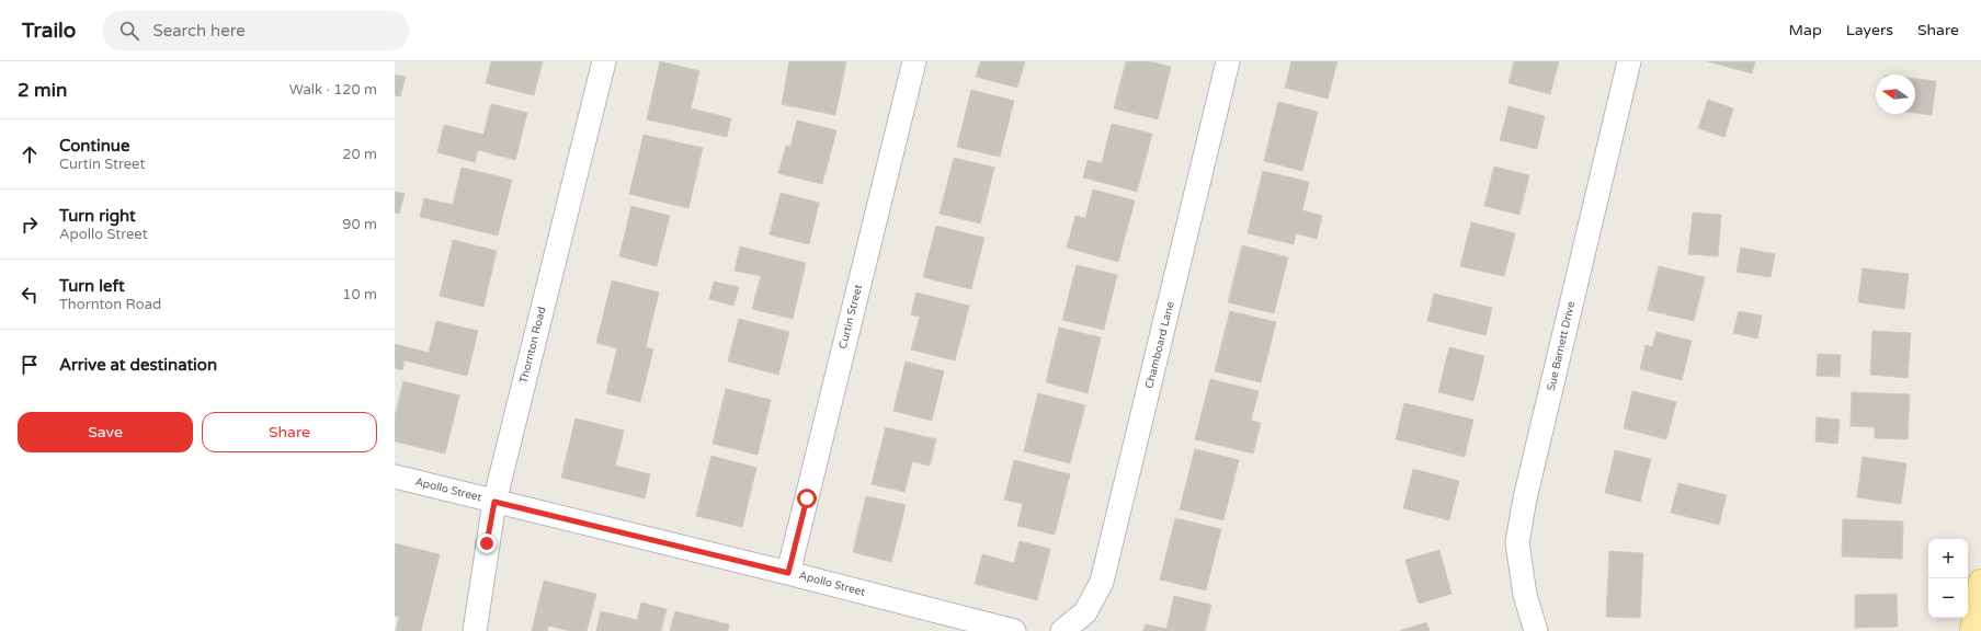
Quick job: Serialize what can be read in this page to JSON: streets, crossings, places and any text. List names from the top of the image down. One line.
{"streets":{"street":["Curtin Street","Thornton Road","Chamboard Lane","Sue Barnett Drive","Apollo Street"]},"crossings":[["Curtin Street","Apollo Street"],["Thornton Road","Apollo Street"]],"north":"left","page":{"header":"Trailo","search":"Search here","nav":["Map","Layers","Share"],"heading":["2 min","Walk · 120 m"],"list":[["Continue","Curtin Street","20 m"],["Turn right","Apollo Street","90 m"],["Turn left","Thornton Road","10 m"],"Arrive at destination"],"buttons":["Save","Share"],"map_buttons":["+","−"]}}
